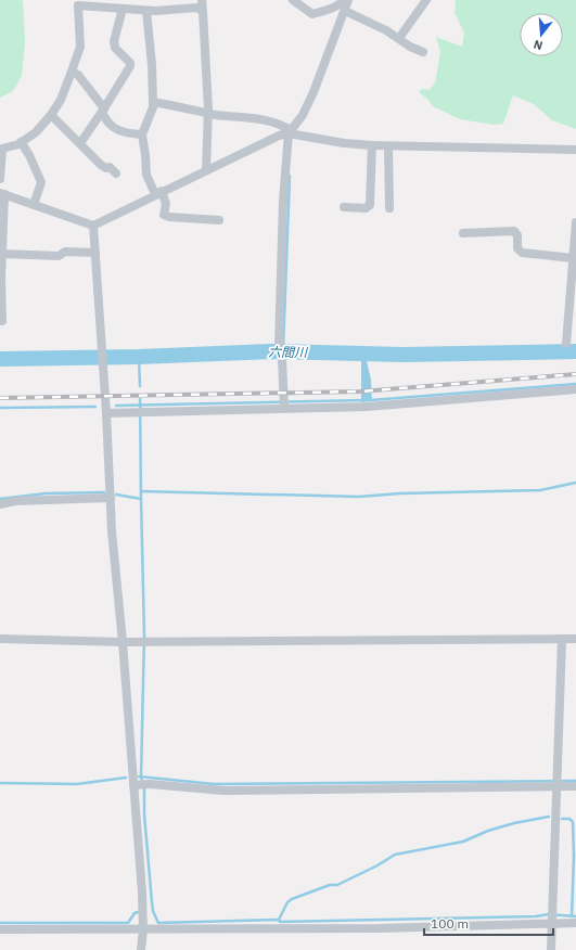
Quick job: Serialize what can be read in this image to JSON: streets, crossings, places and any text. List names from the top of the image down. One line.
{"water":["六間川"],"scale_bar":"100 m","north":"bottom"}
